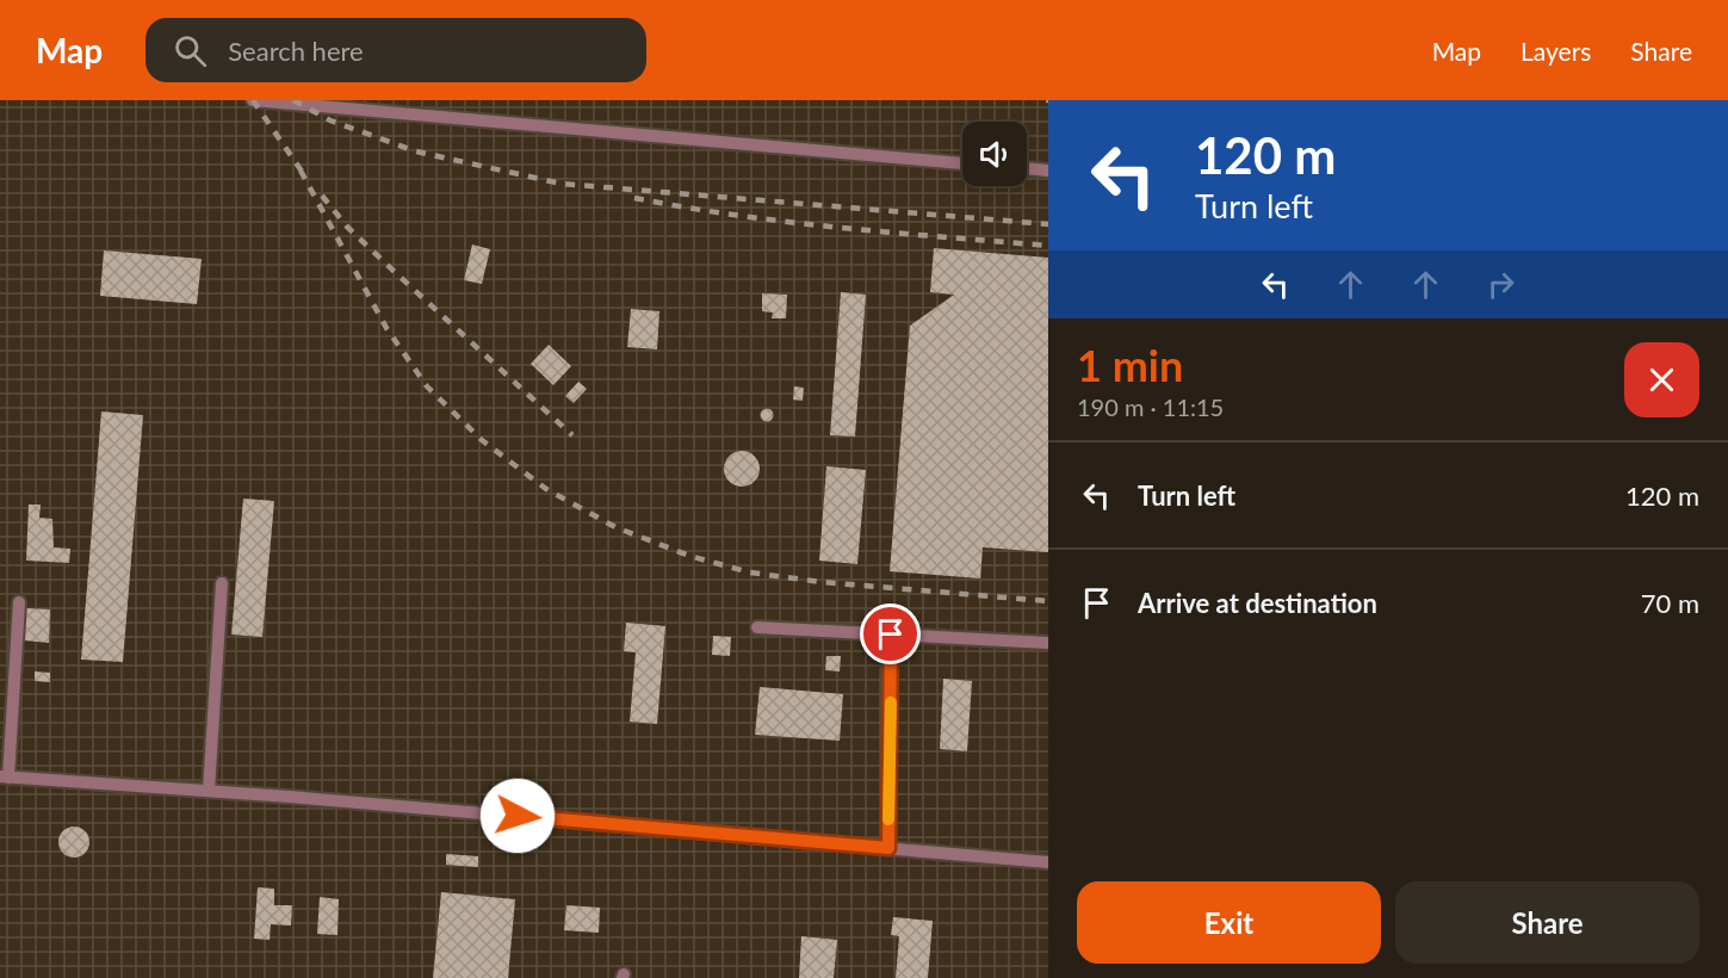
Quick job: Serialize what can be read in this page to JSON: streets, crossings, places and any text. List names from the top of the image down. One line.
{"page":{"header":"Map","search":"Search here","nav":["Map","Layers","Share"],"turn":["120 m","Turn left"],"heading":["1 min","190 m · 11:15"],"list":[{"name":"Turn left","value":"120 m"},{"name":"Arrive at destination","value":"70 m"}],"buttons":["Exit","Share"]}}
